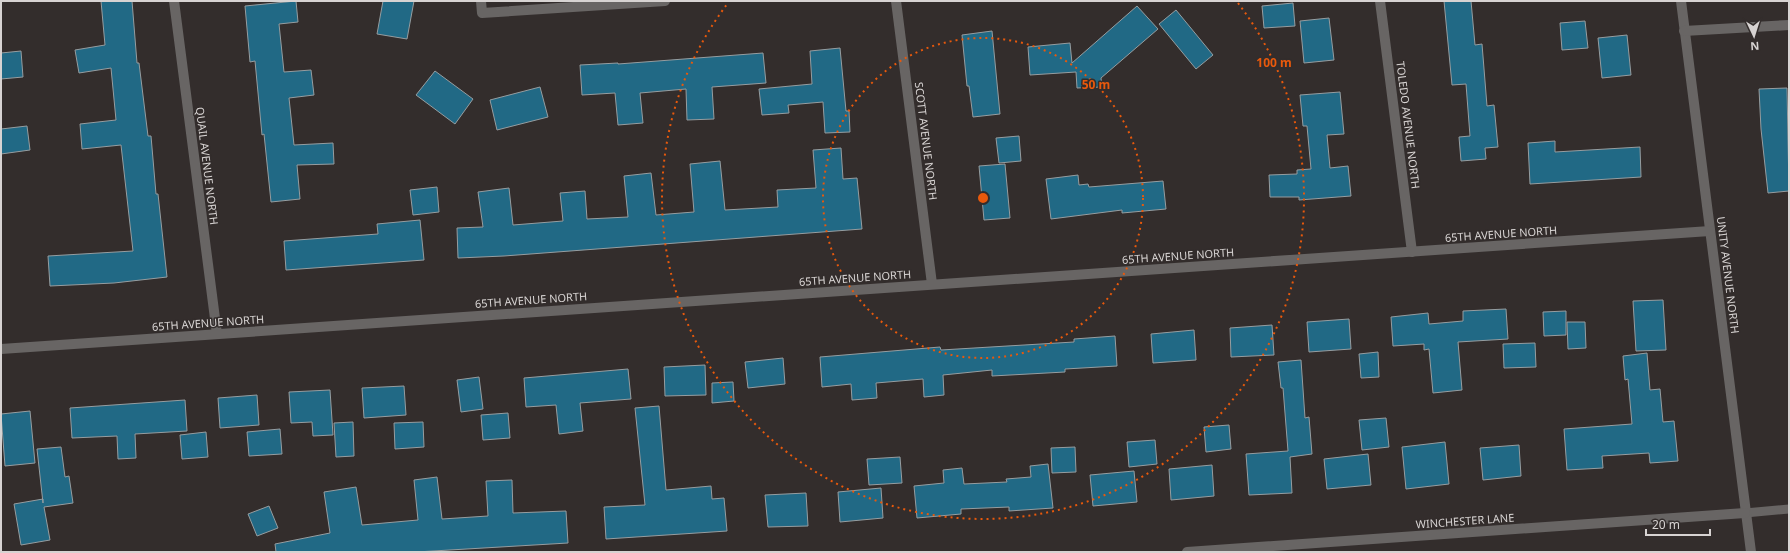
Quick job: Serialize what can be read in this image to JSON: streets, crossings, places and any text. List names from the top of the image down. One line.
{"streets":{"street":["TOLEDO AVENUE NORTH","SCOTT AVENUE NORTH","QUAIL AVENUE NORTH","65TH AVENUE NORTH","UNITY AVENUE NORTH","WINCHESTER LANE"]},"crossings":[["TOLEDO AVENUE NORTH","65TH AVENUE NORTH"],["SCOTT AVENUE NORTH","65TH AVENUE NORTH"],["QUAIL AVENUE NORTH","65TH AVENUE NORTH"],["65TH AVENUE NORTH","UNITY AVENUE NORTH"],["UNITY AVENUE NORTH","WINCHESTER LANE"]],"scale_bar":"20 m","north":"bottom","rings":["100 m","50 m"]}
